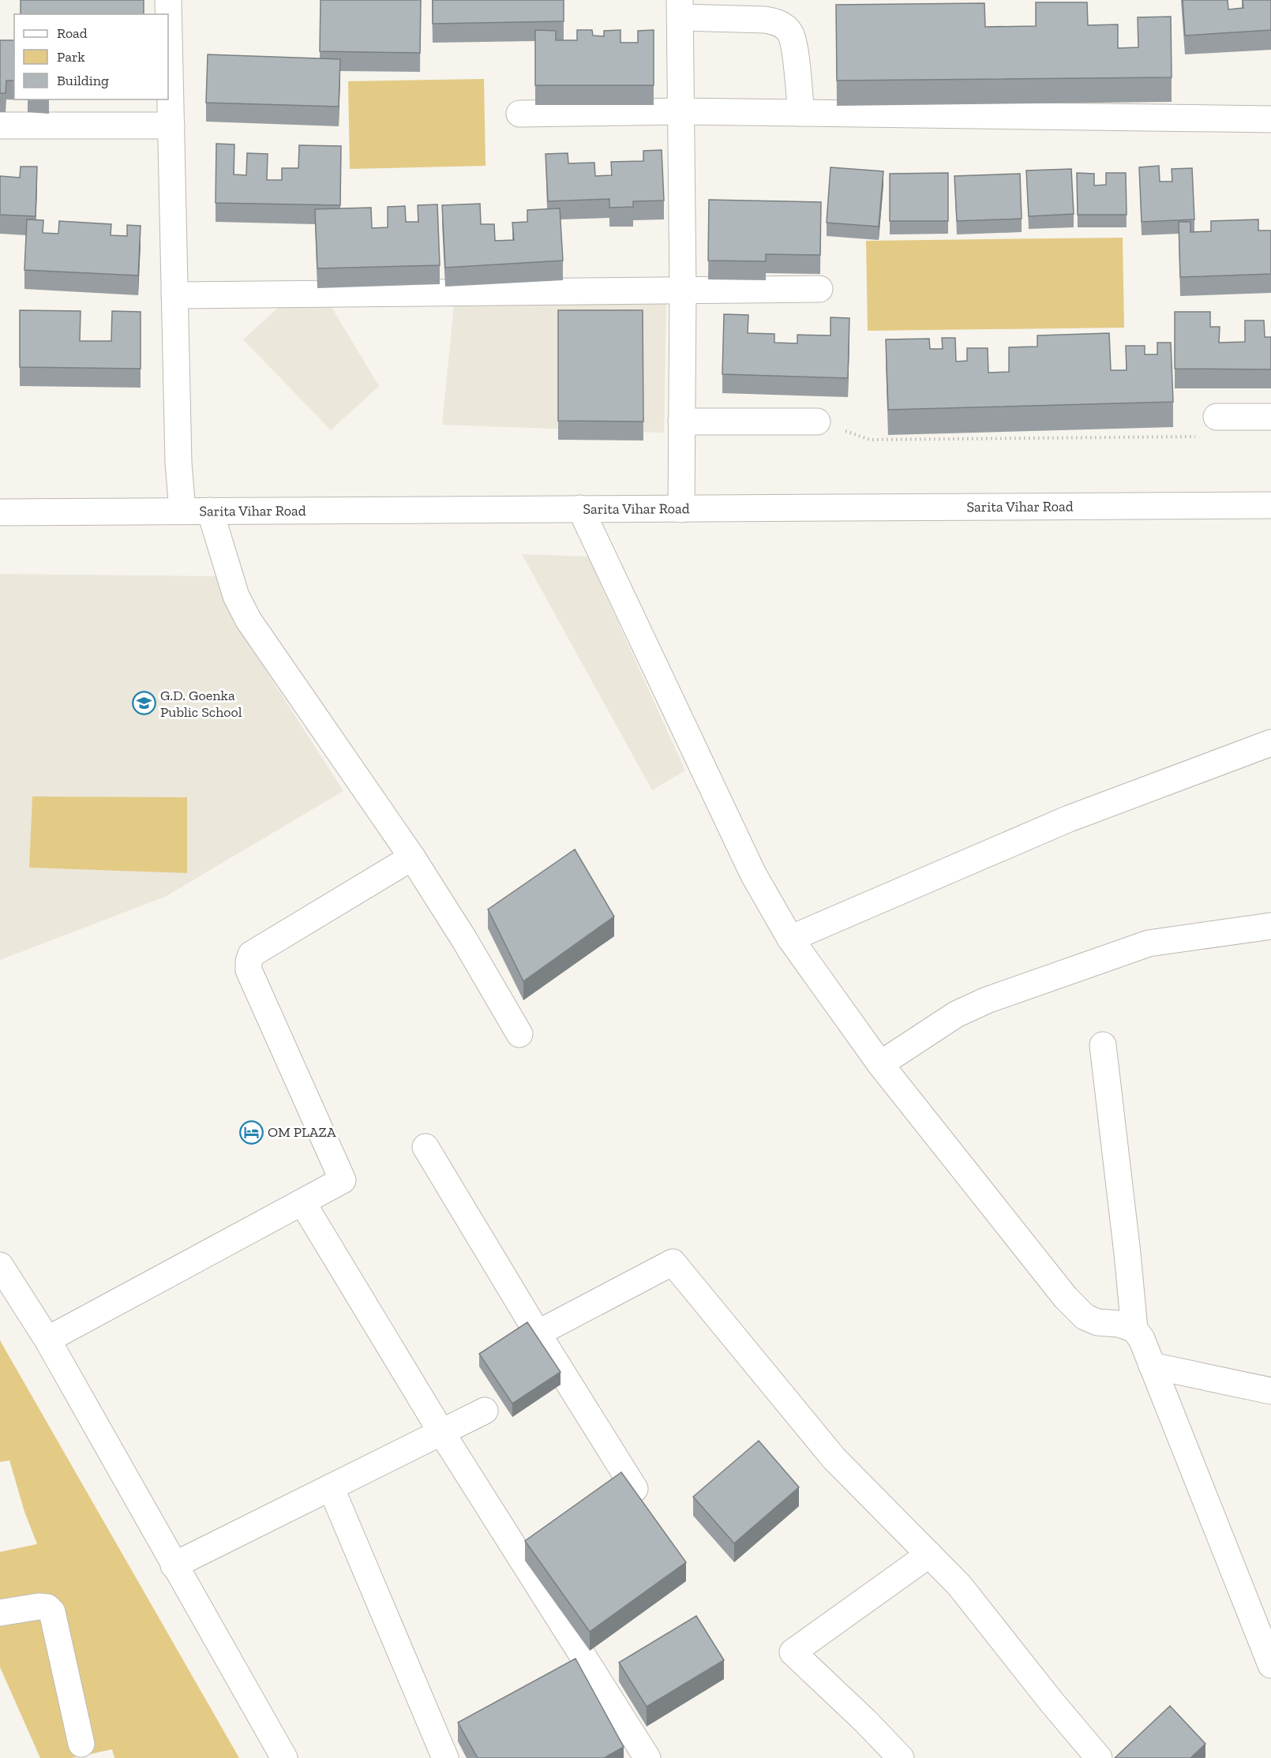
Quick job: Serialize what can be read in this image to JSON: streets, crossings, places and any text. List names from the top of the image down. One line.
{"streets":{"street":["Sarita Vihar Road"]},"places":{"school or university":["G.D. Goenka Public School"],"hotel":["OM PLAZA"]},"legend":["Road","Park","Building"]}
